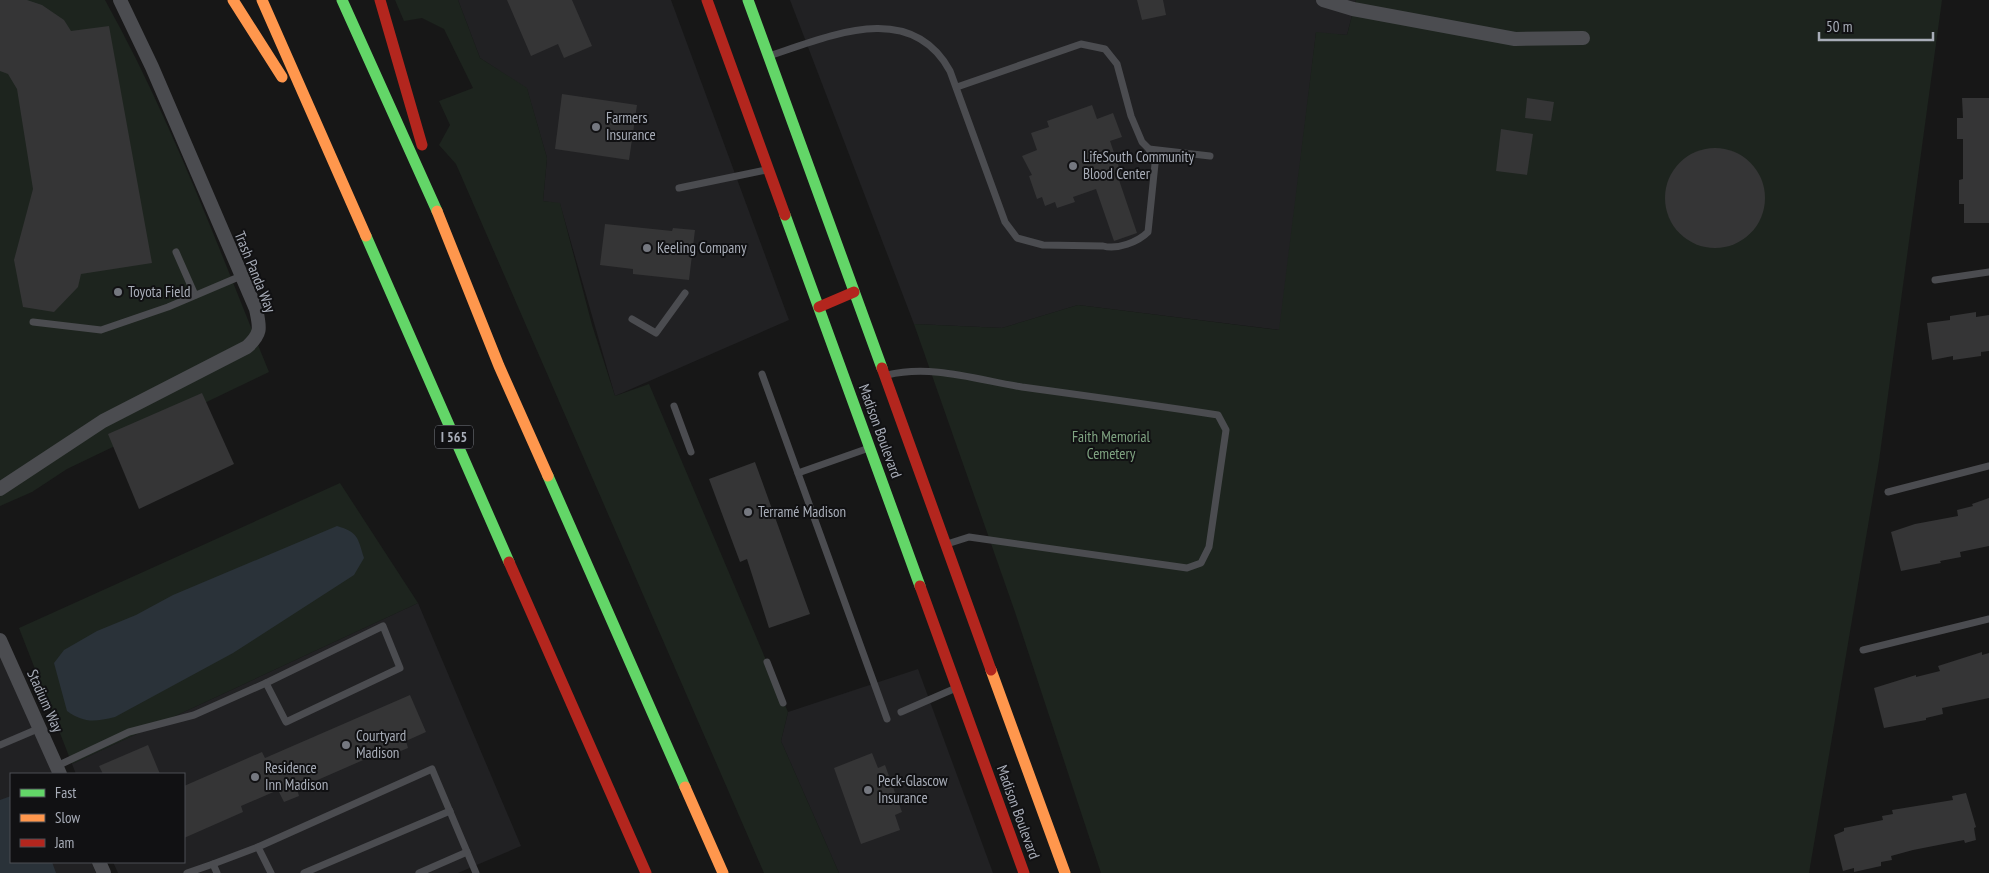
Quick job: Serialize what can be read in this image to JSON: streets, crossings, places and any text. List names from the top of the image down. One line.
{"streets":{"main road":["Madison Boulevard","I 565"],"street":["Trash Panda Way","Stadium Way"]},"parks":["Faith Memorial Cemetery"],"places":["Farmers Insurance","LifeSouth Community Blood Center","Keeling Company","Toyota Field","Terramé Madison","Courtyard Madison","Residence Inn Madison","Peck-Glascow Insurance"],"legend":["Fast","Slow","Jam"],"scale_bar":"50 m"}
